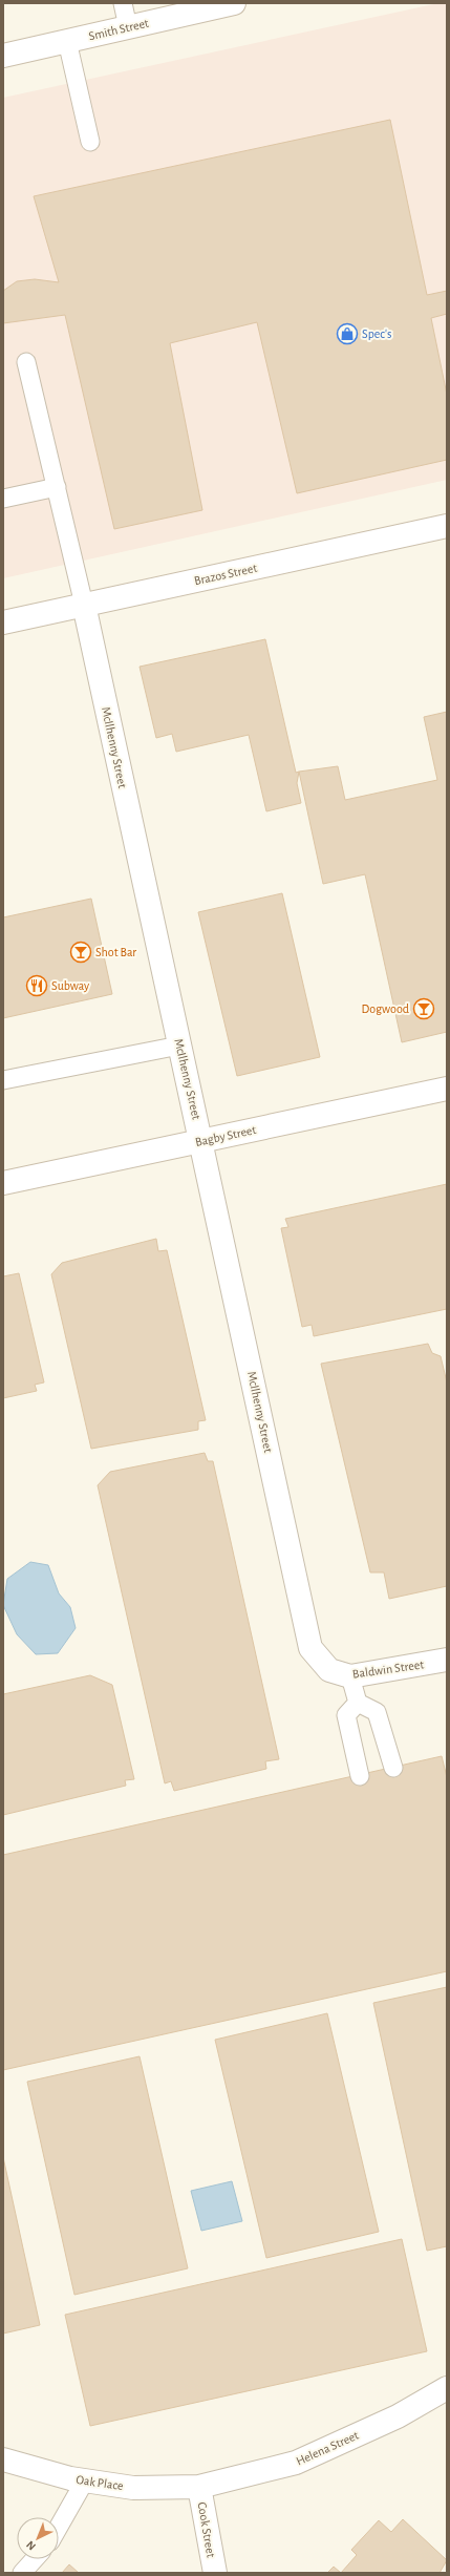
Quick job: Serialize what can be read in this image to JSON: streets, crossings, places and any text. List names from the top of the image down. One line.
{"streets":{"street":["Smith Street","Brazos Street","McIlhenny Street","Bagby Street","Baldwin Street","Helena Street","Oak Place","Cook Street"]},"crossings":[["Brazos Street","McIlhenny Street"],["McIlhenny Street","Bagby Street"],["McIlhenny Street","Baldwin Street"],["Helena Street","Oak Place"],["Helena Street","Cook Street"],["Oak Place","Cook Street"]],"places":{"shop":["Spec's"],"bar":["Shot Bar","Dogwood"],"restaurant":["Subway"]},"north":"bottom left"}
